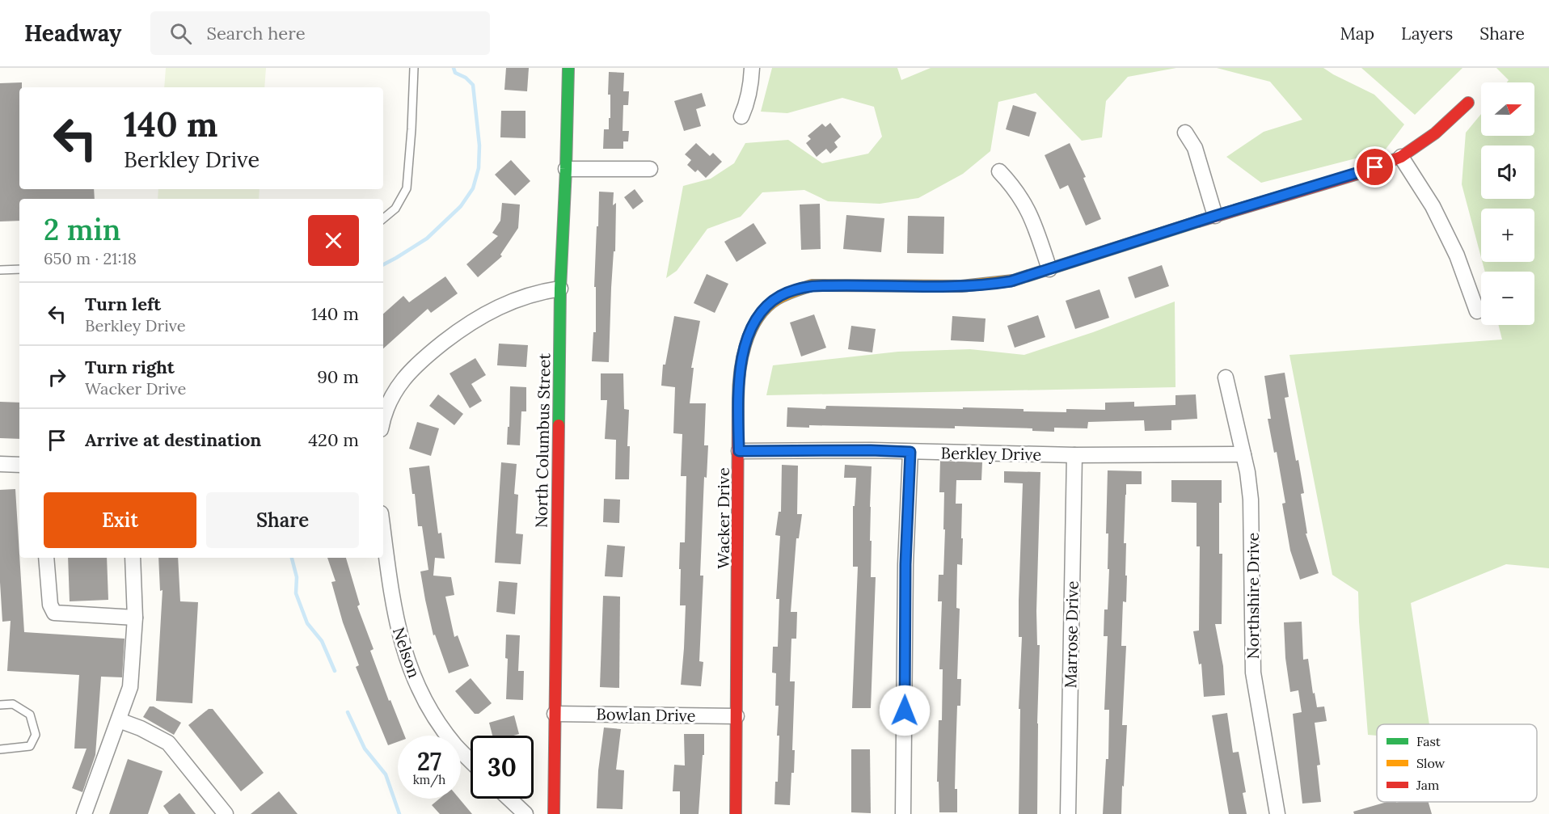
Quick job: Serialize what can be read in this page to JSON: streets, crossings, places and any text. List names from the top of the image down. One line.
{"streets":{"street":["North Columbus Street","Berkley Drive","Wacker Drive","Northshire Drive","Marrose Drive","Nelson","Bowlan Drive"]},"crossings":[["North Columbus Street","Bowlan Drive"],["Berkley Drive","Wacker Drive"],["Berkley Drive","Northshire Drive"],["Berkley Drive","Marrose Drive"],["Wacker Drive","Bowlan Drive"]],"legend":["Fast","Slow","Jam"],"north":"right","page":{"header":"Headway","search":"Search here","nav":["Map","Layers","Share"],"map_buttons":["+","−"],"turn":["140 m","Berkley Drive"],"heading":["2 min","650 m · 21:18"],"list":[{"name":"Turn left","note":"Berkley Drive","value":"140 m"},{"name":"Turn right","note":"Wacker Drive","value":"90 m"},{"name":"Arrive at destination","value":"420 m"}],"buttons":["Exit","Share"],"speed":"27 km/h","limit":"30"}}
